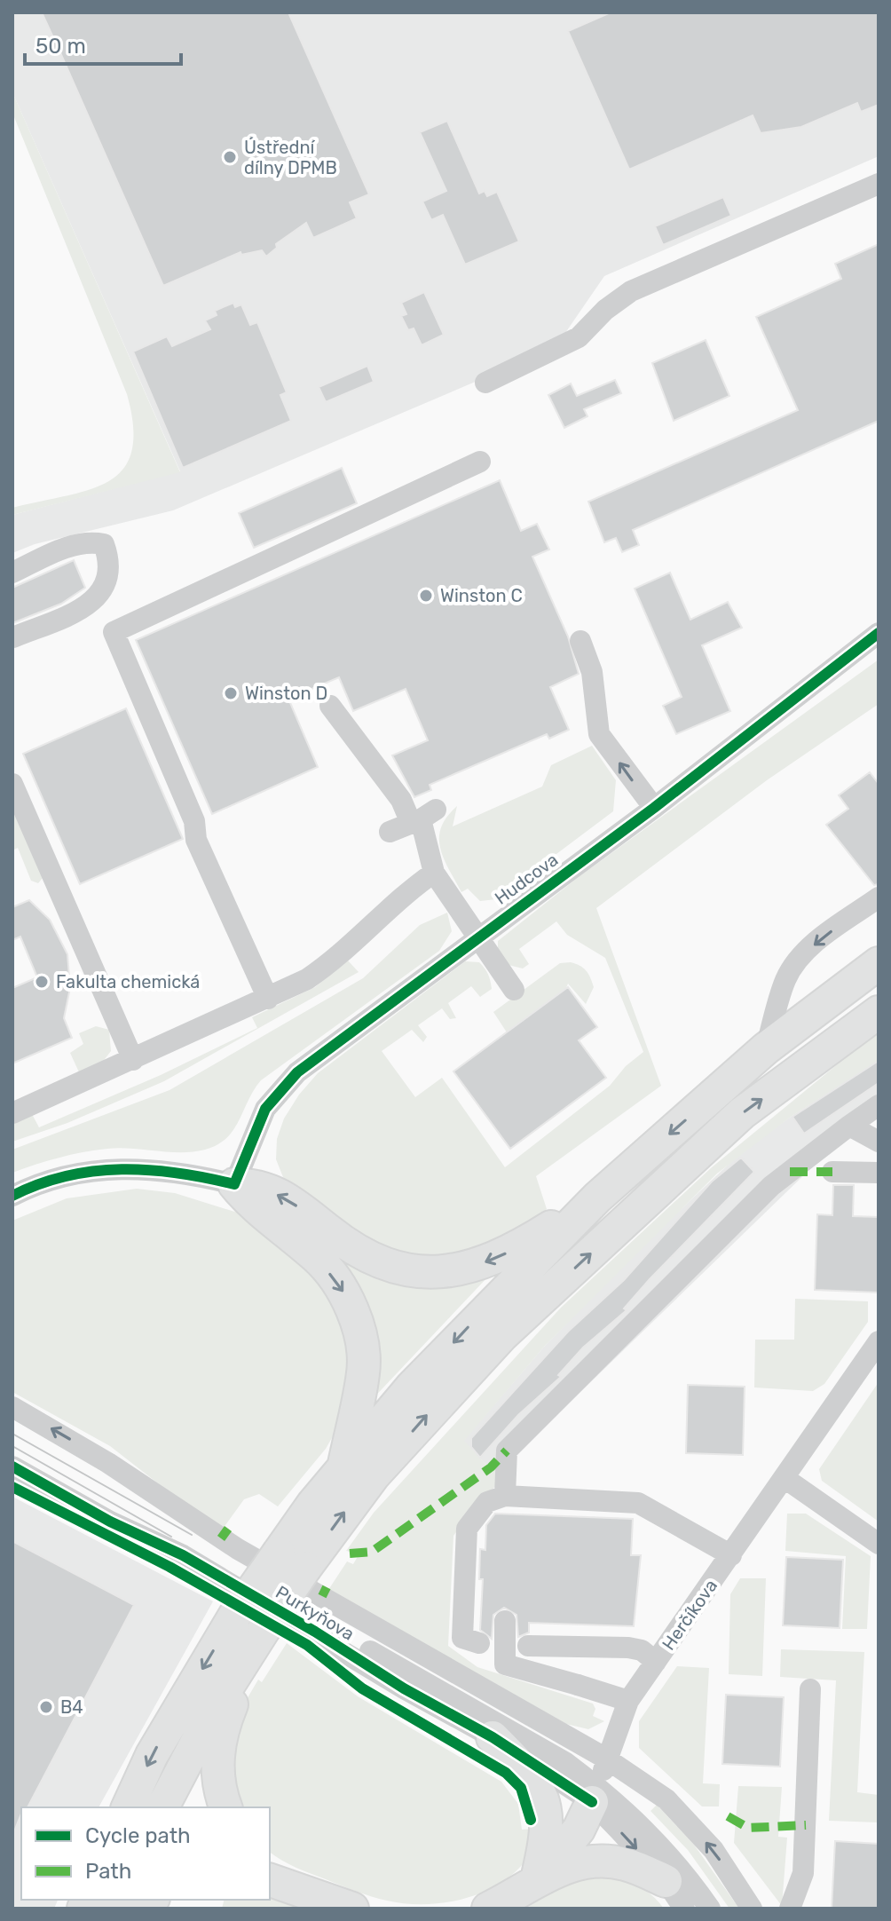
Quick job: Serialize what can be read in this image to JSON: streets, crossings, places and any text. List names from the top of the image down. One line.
{"streets":{"street":["Hudcova","Purkyňova","Herčíkova"]},"crossings":[["Purkyňova","Herčíkova"]],"places":["Ústřední dílny DPMB","Winston C","Winston D","Fakulta chemická","B4"],"legend":["Cycle path","Path"],"scale_bar":"50 m"}
